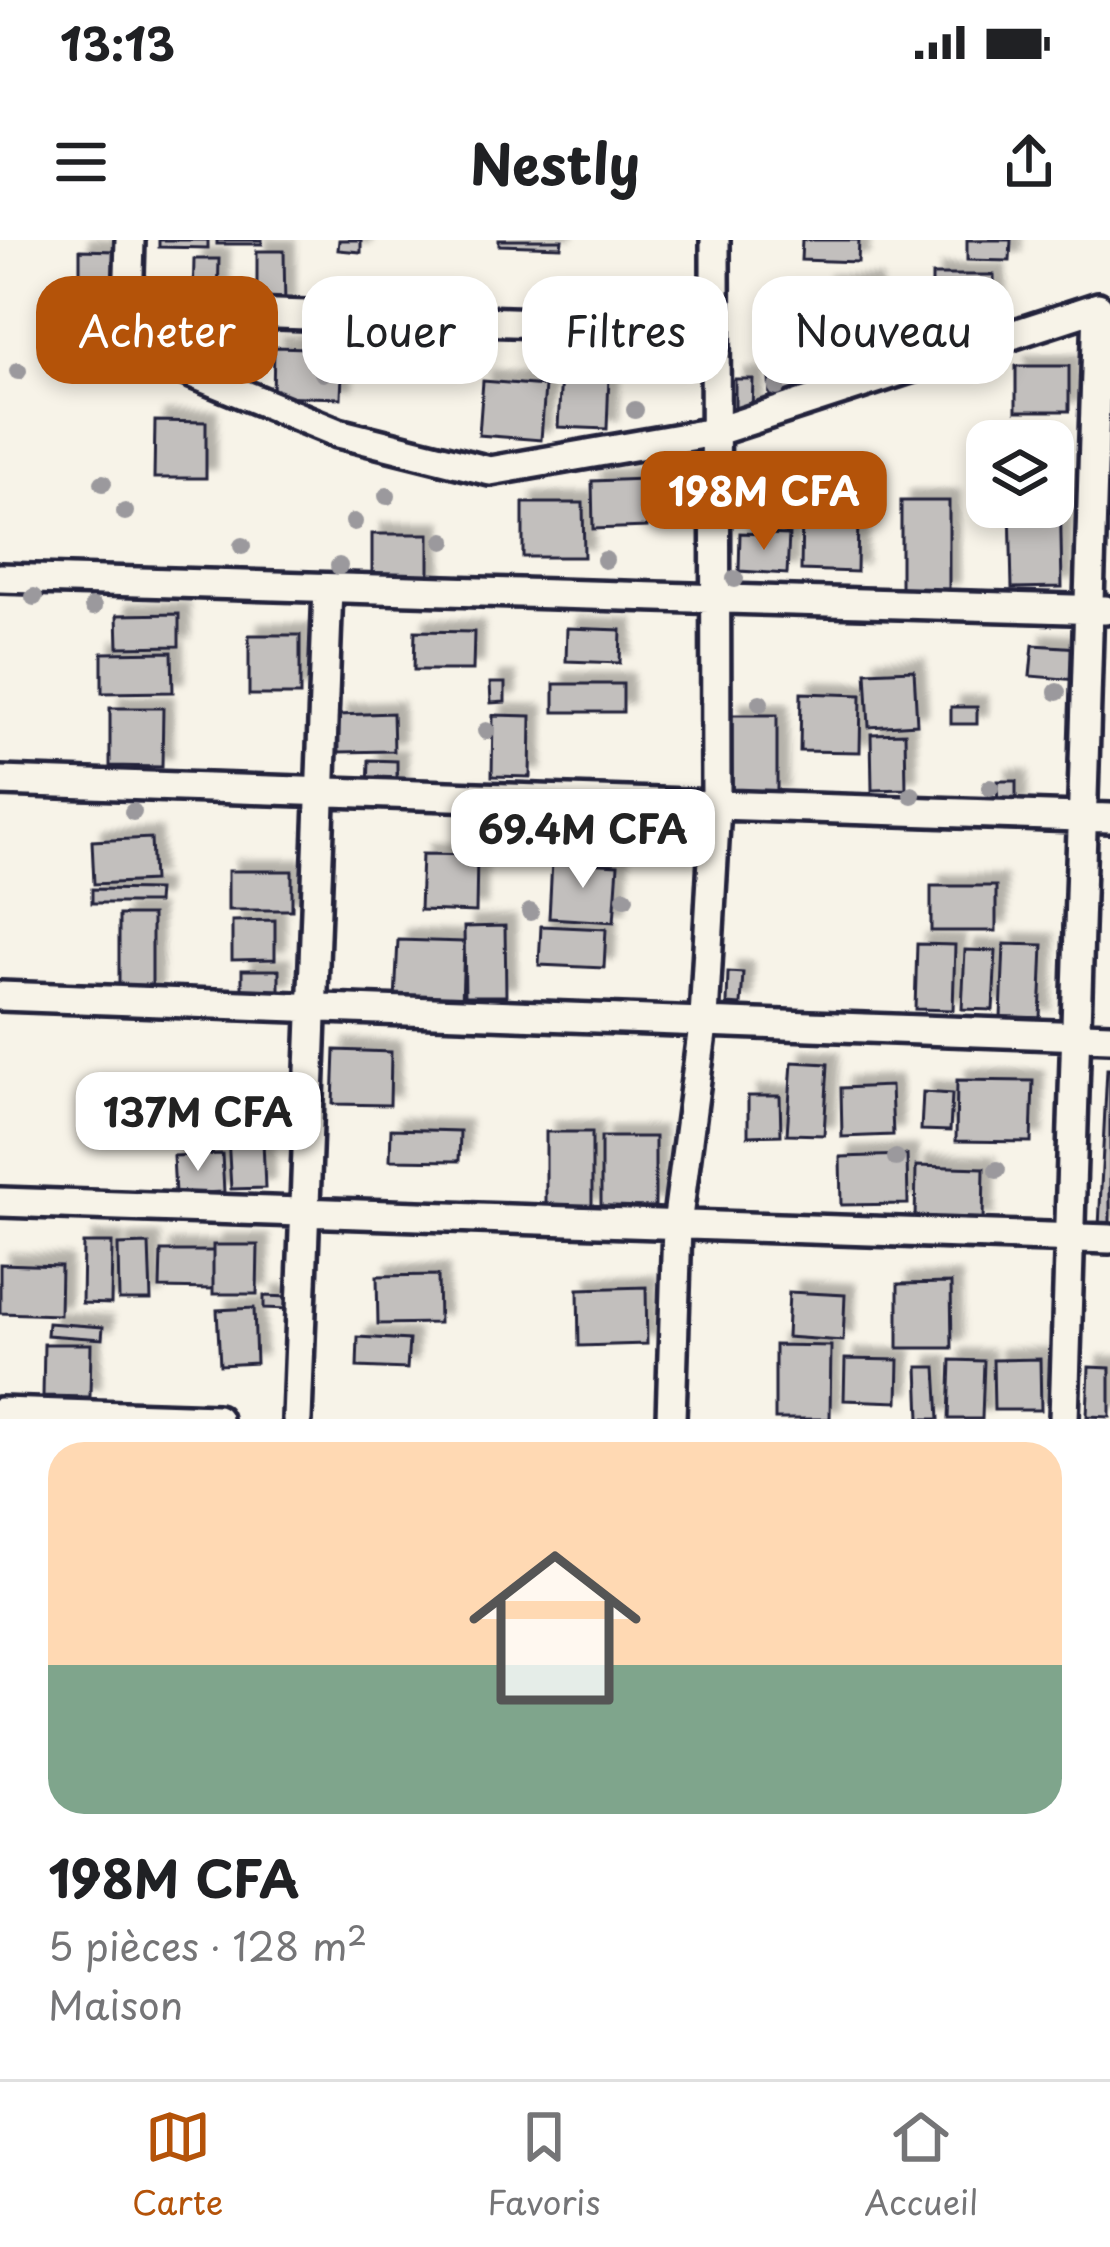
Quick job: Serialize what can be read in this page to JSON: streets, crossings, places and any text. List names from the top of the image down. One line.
{"page":{"status":"13:13","header":"Nestly","chip":["Acheter","Louer","Filtres","Nouveau"],"price":["198M CFA","69.4M CFA","137M CFA"],"list":[{"name":"198M CFA","note":"5 pièces · 128 m² · Maison"}],"tabs":["Carte","Favoris","Accueil"]}}
